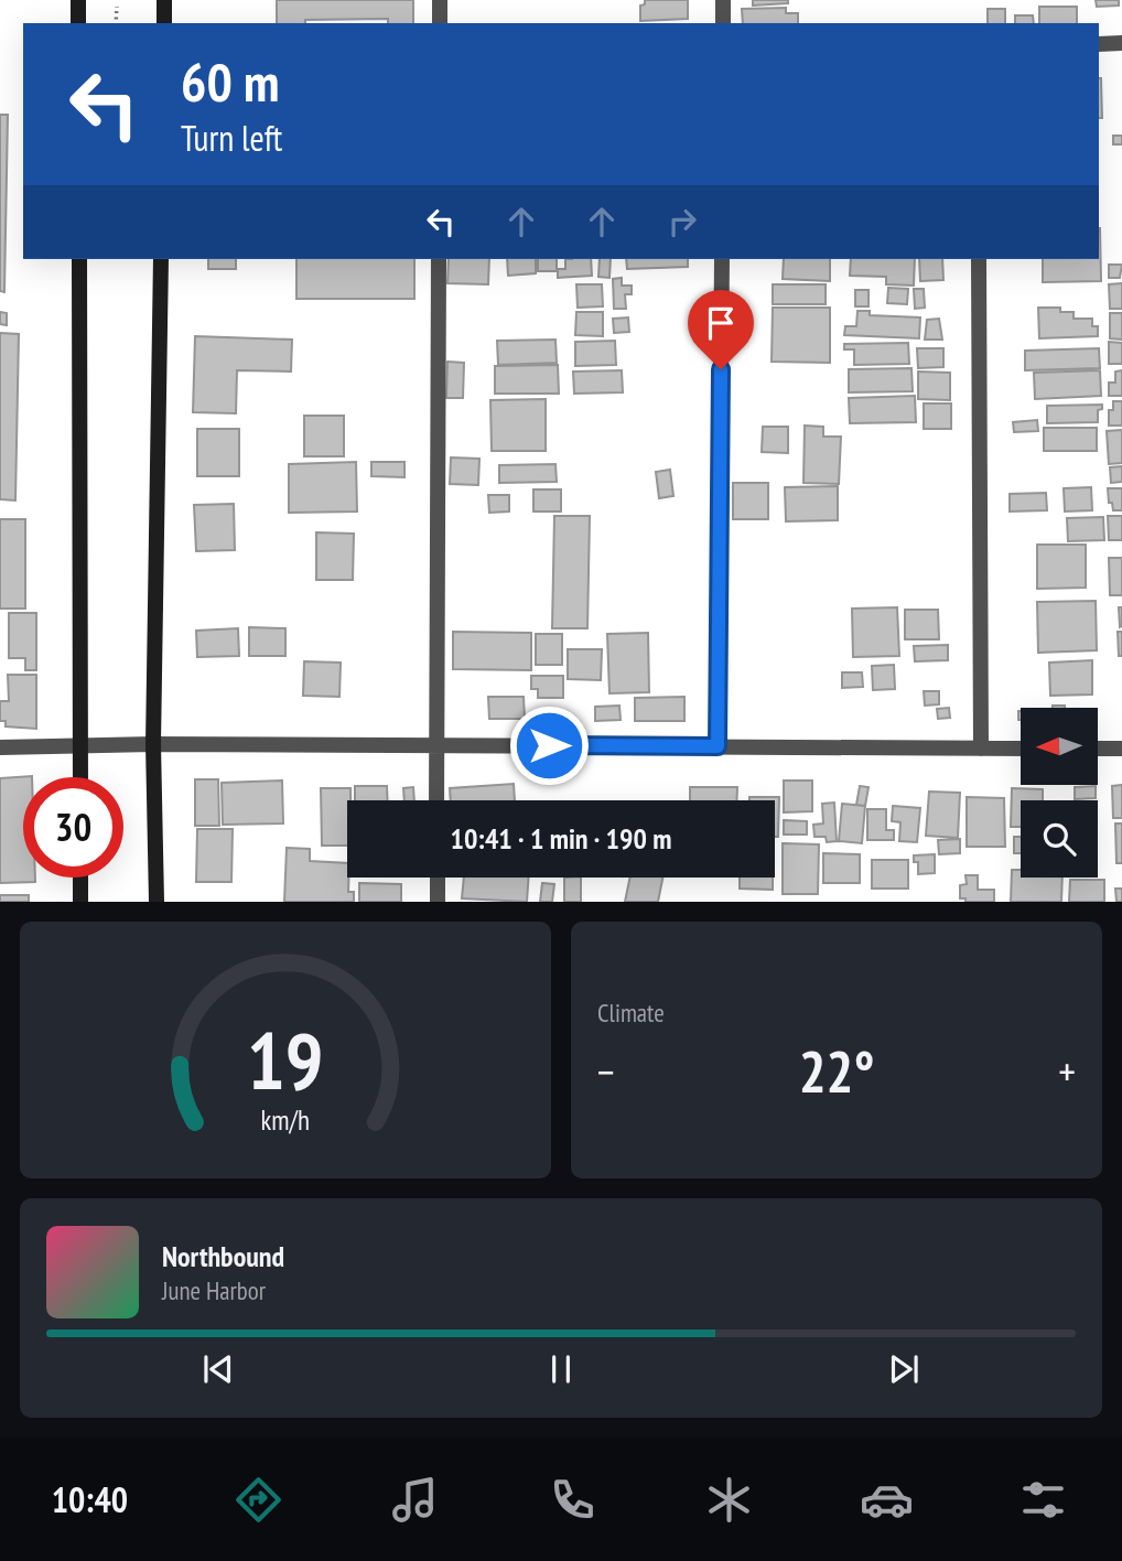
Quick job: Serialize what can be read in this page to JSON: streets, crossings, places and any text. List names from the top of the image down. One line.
{"north":"left","page":{"turn":["60 m","Turn left"],"limit":"30","trip":"10:41 · 1 min · 190 m","tile":"Climate","heat":["−","22°","+"],"song":["Northbound","June Harbor"],"tabs":"10:40","gauge":["19","km/h"]}}
